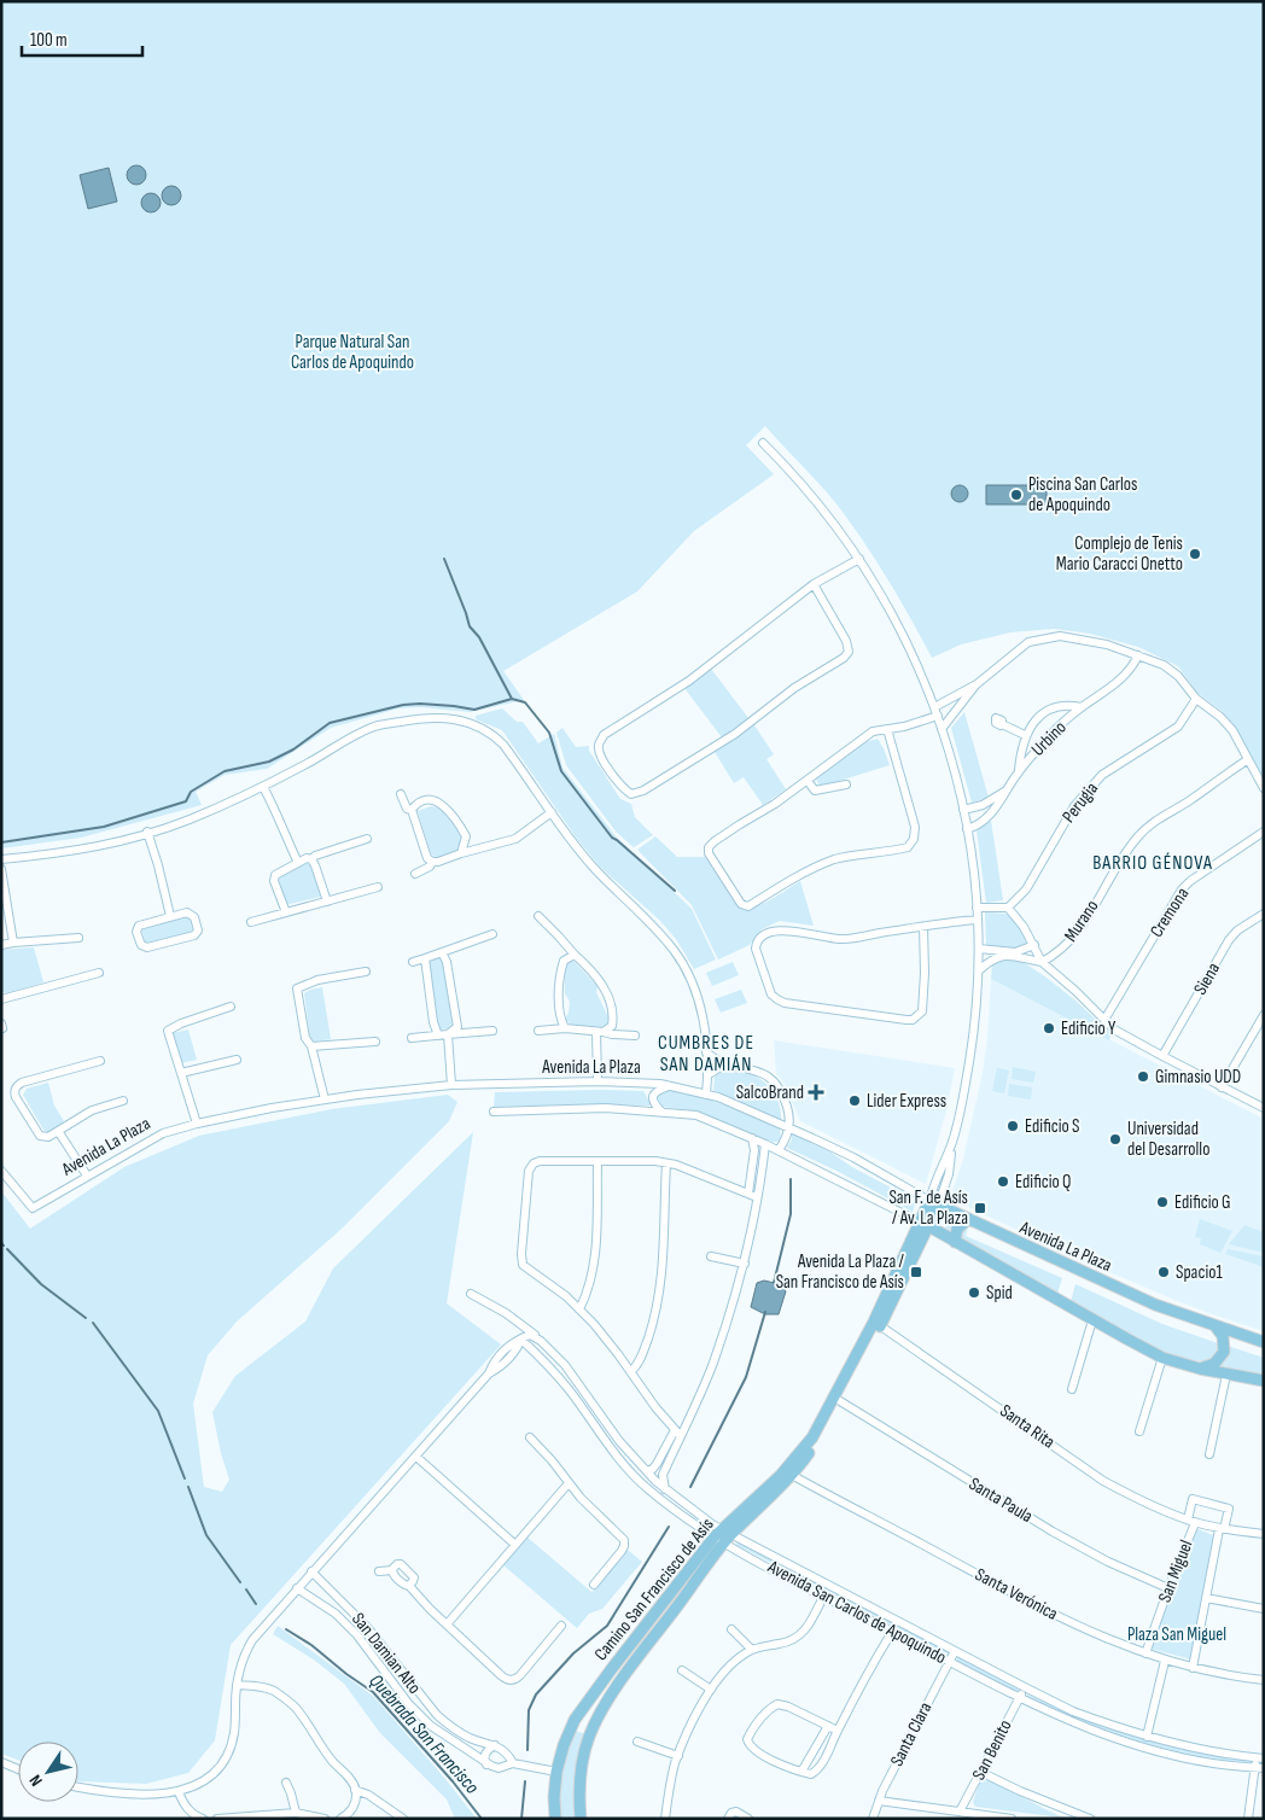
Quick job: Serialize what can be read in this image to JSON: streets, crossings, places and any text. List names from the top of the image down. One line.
{"streets":{"main road":["Avenida La Plaza","Camino San Francisco de Asís"],"street":["Urbino","Perugia","Cremona","Murano","Siena","Santa Rita","Santa Paula","San Miguel","Santa Verónica","Avenida San Carlos de Apoquindo","San Damian Alto","Santa Clara","San Benito"]},"crossings":[["Urbino","Camino San Francisco de Asís"],["Avenida La Plaza","Camino San Francisco de Asís"],["Santa Rita","San Miguel"],["Santa Rita","Camino San Francisco de Asís"],["Santa Paula","San Miguel"],["Santa Paula","Camino San Francisco de Asís"],["San Miguel","Santa Verónica"],["Camino San Francisco de Asís","Santa Verónica"],["Camino San Francisco de Asís","Avenida San Carlos de Apoquindo"],["Avenida San Carlos de Apoquindo","Santa Clara"],["Avenida San Carlos de Apoquindo","San Benito"]],"districts":["BARRIO GÉNOVA","CUMBRES DE SAN DAMIÁN"],"water":["Quebrada San Francisco"],"parks":["Parque Natural San Carlos de Apoquindo","Plaza San Miguel"],"places":{"other":["Piscina San Carlos de Apoquindo","Complejo de Tenis Mario Caracci Onetto","Edificio Y","Gimnasio UDD","Lider Express","Edificio S","Universidad del Desarrollo","Edificio Q","Edificio G","Spacio1","Spid"],"health":["SalcoBrand"],"transit":["San F. de Asís / Av. La Plaza","Avenida La Plaza / San Francisco de Asís"]},"scale_bar":"100 m","north":"bottom left"}
